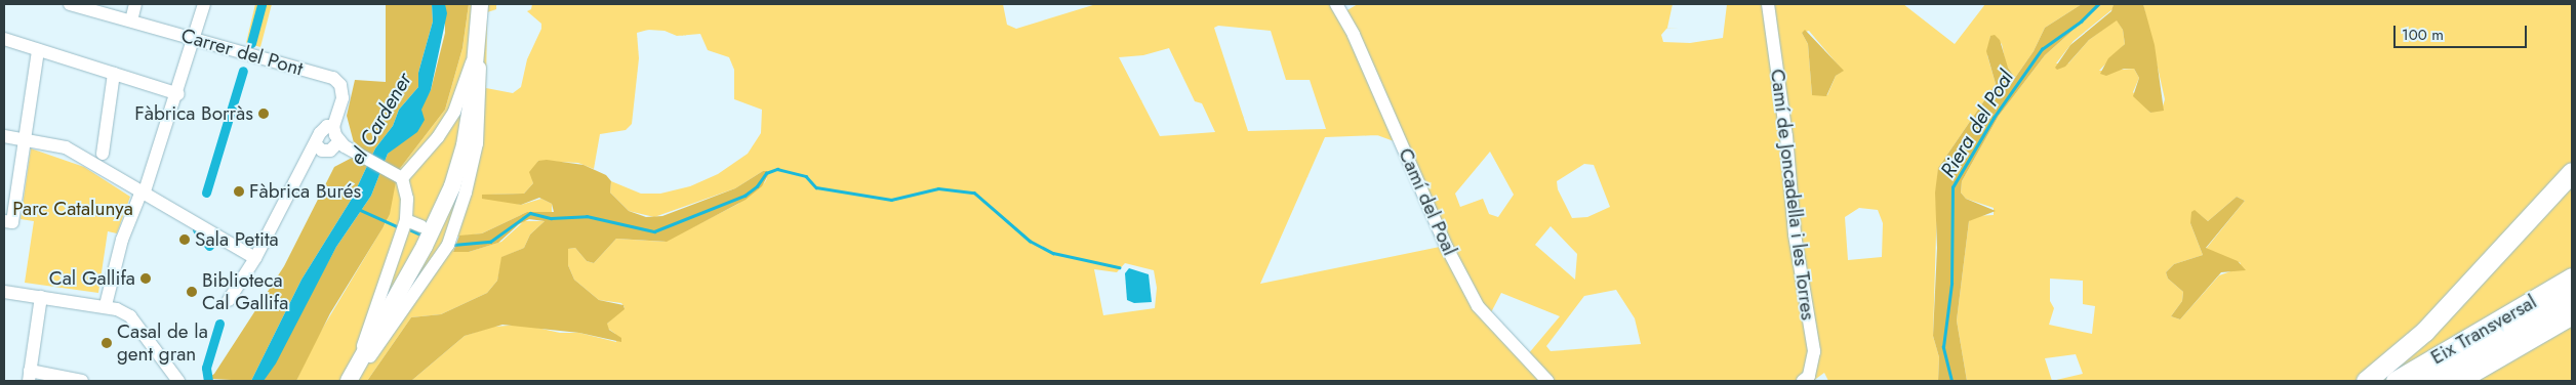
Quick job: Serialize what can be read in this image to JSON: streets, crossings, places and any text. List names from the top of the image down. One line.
{"streets":{"highway":["Eix Transversal"],"street":["Carrer del Pont","Camí de Joncadella i les Torres","Camí del Poal"]},"water":["el Cardener","Riera del Poal"],"parks":["Parc Catalunya"],"places":["Fàbrica Borràs","Fàbrica Burés","Sala Petita","Cal Gallifa","Biblioteca Cal Gallifa","Casal de la gent gran"],"scale_bar":"100 m"}
